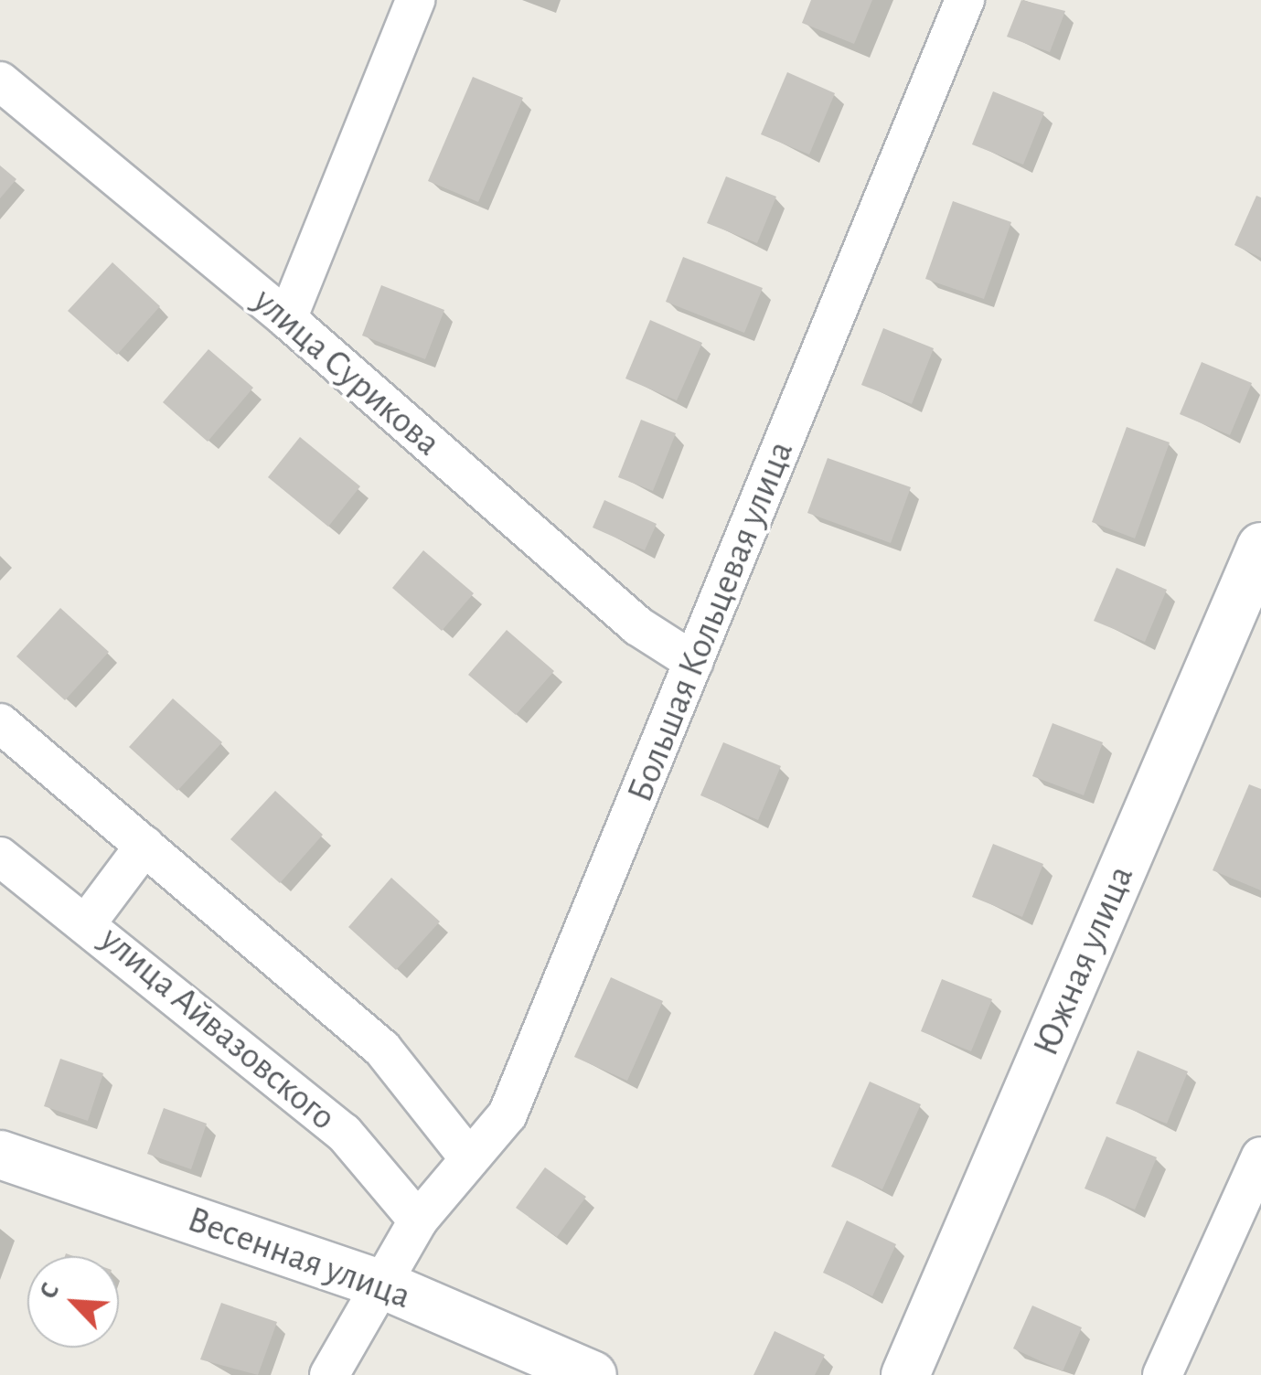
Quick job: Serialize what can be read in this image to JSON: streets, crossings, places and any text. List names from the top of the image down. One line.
{"streets":{"street":["улица Сурикова","Большая Кольцевая улица","Южная улица","улица Айвазовского","Весенная улица"]},"crossings":[["улица Сурикова","Большая Кольцевая улица"],["Большая Кольцевая улица","улица Айвазовского"],["Большая Кольцевая улица","Весенная улица"]],"north":"top left"}
